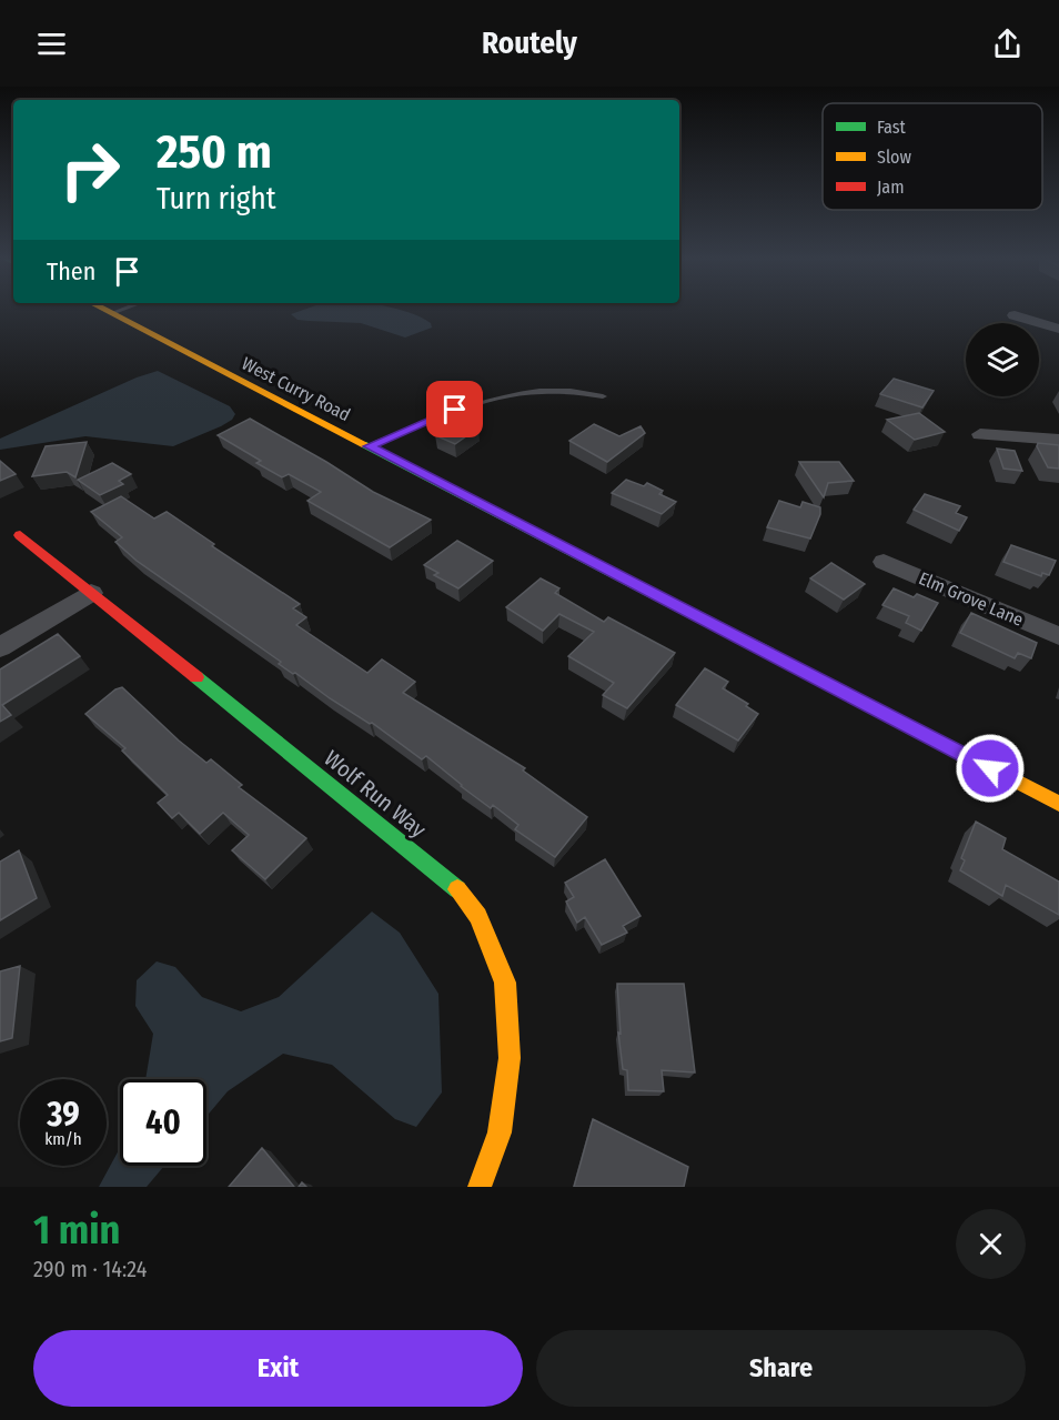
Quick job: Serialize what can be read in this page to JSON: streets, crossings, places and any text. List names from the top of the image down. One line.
{"streets":{"street":["West Curry Road","Elm Grove Lane","Wolf Run Way"]},"legend":["Fast","Slow","Jam"],"page":{"header":"Routely","turn":["250 m","Turn right"],"then":"Then","speed":"39 km/h","limit":"40","heading":["1 min","290 m · 14:24"],"buttons":["Exit","Share"]}}
